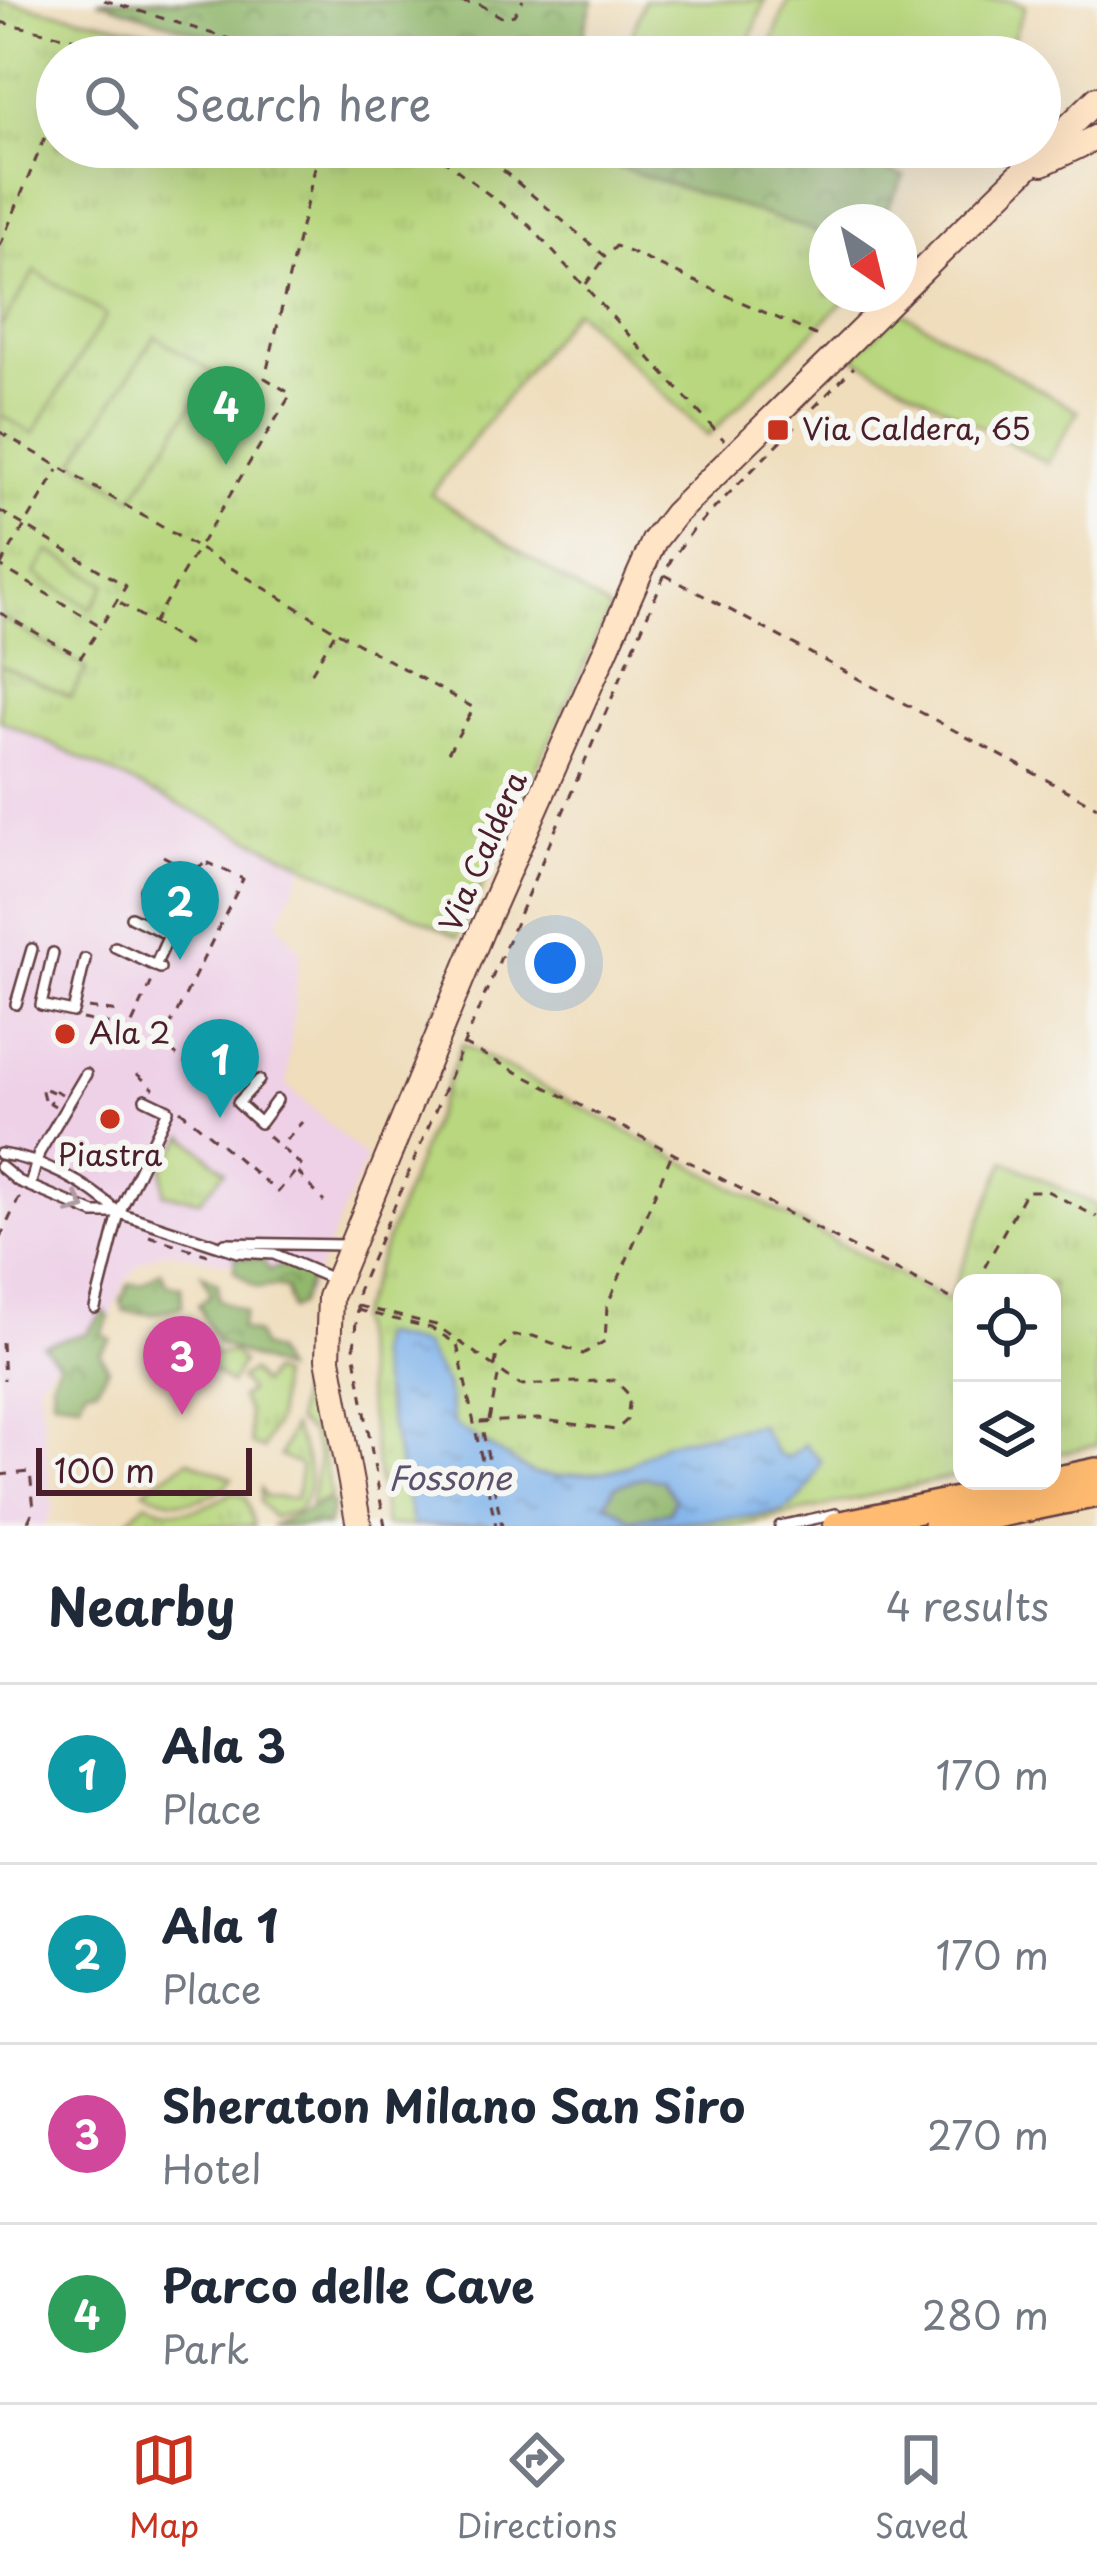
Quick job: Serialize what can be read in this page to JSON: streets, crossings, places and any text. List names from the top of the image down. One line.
{"streets":{"street":["Via Caldera"]},"water":["Fossone"],"places":{"transit":["Via Caldera, 65"],"other":["Ala 2","Piastra"]},"scale_bar":"100 m","north":"bottom right","page":{"search":"Search here","pins":["4","2","1","3"],"scale":"100 m","heading":["Nearby","4 results"],"list":[{"mark":"1","name":"Ala 3","note":"Place","value":"170 m"},{"mark":"2","name":"Ala 1","note":"Place","value":"170 m"},{"mark":"3","name":"Sheraton Milano San Siro","note":"Hotel","value":"270 m"},{"mark":"4","name":"Parco delle Cave","note":"Park","value":"280 m"}],"nav":["Map","Directions","Saved"]}}
